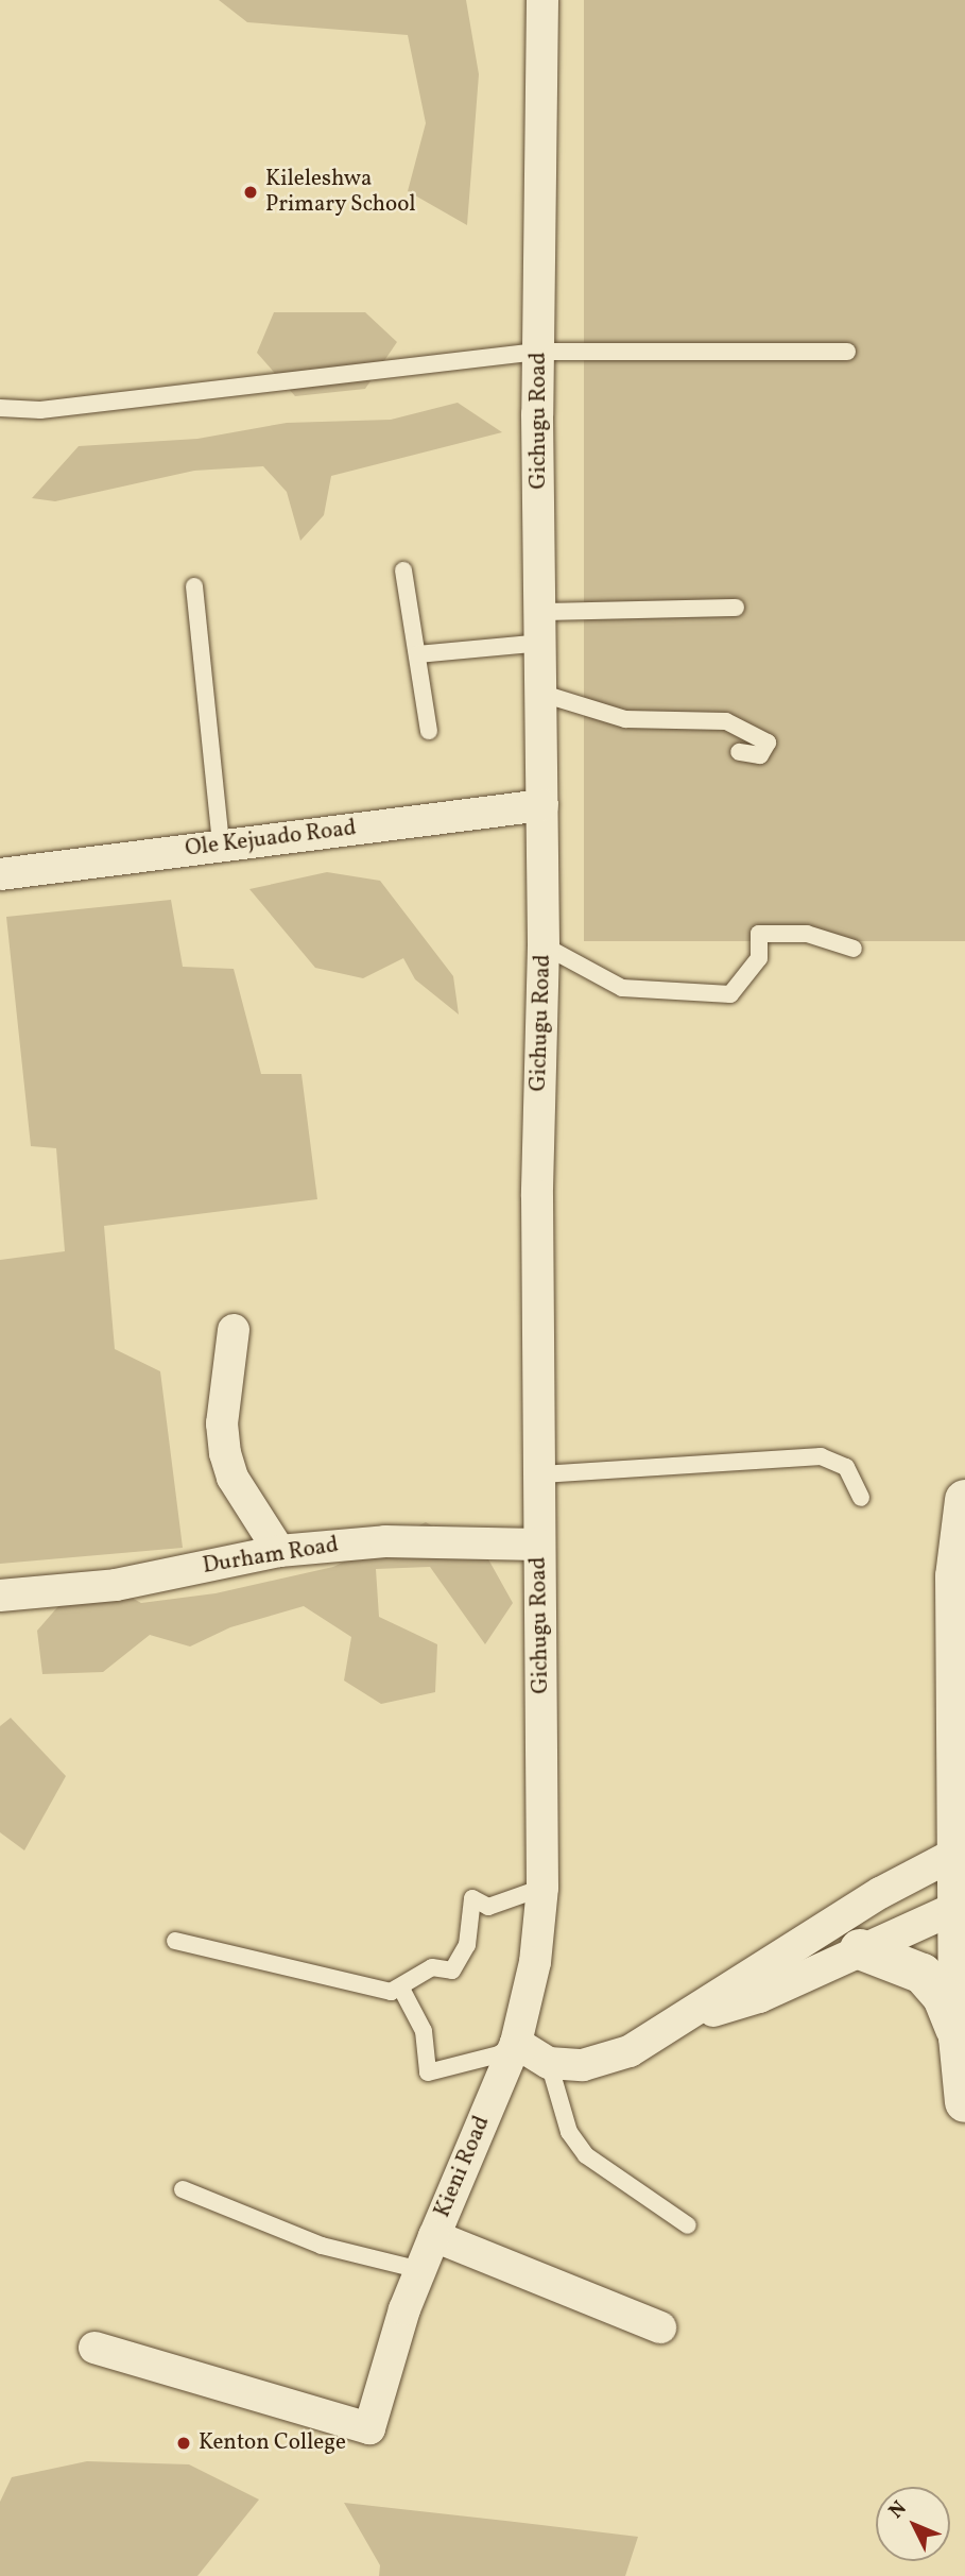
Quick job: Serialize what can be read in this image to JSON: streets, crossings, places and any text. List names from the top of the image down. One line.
{"streets":{"street":["Gichugu Road","Ole Kejuado Road","Durham Road","Kieni Road"]},"crossings":[["Gichugu Road","Ole Kejuado Road"],["Gichugu Road","Durham Road"],["Gichugu Road","Kieni Road"]],"places":["Kileleshwa Primary School","Kenton College"],"north":"top left"}
